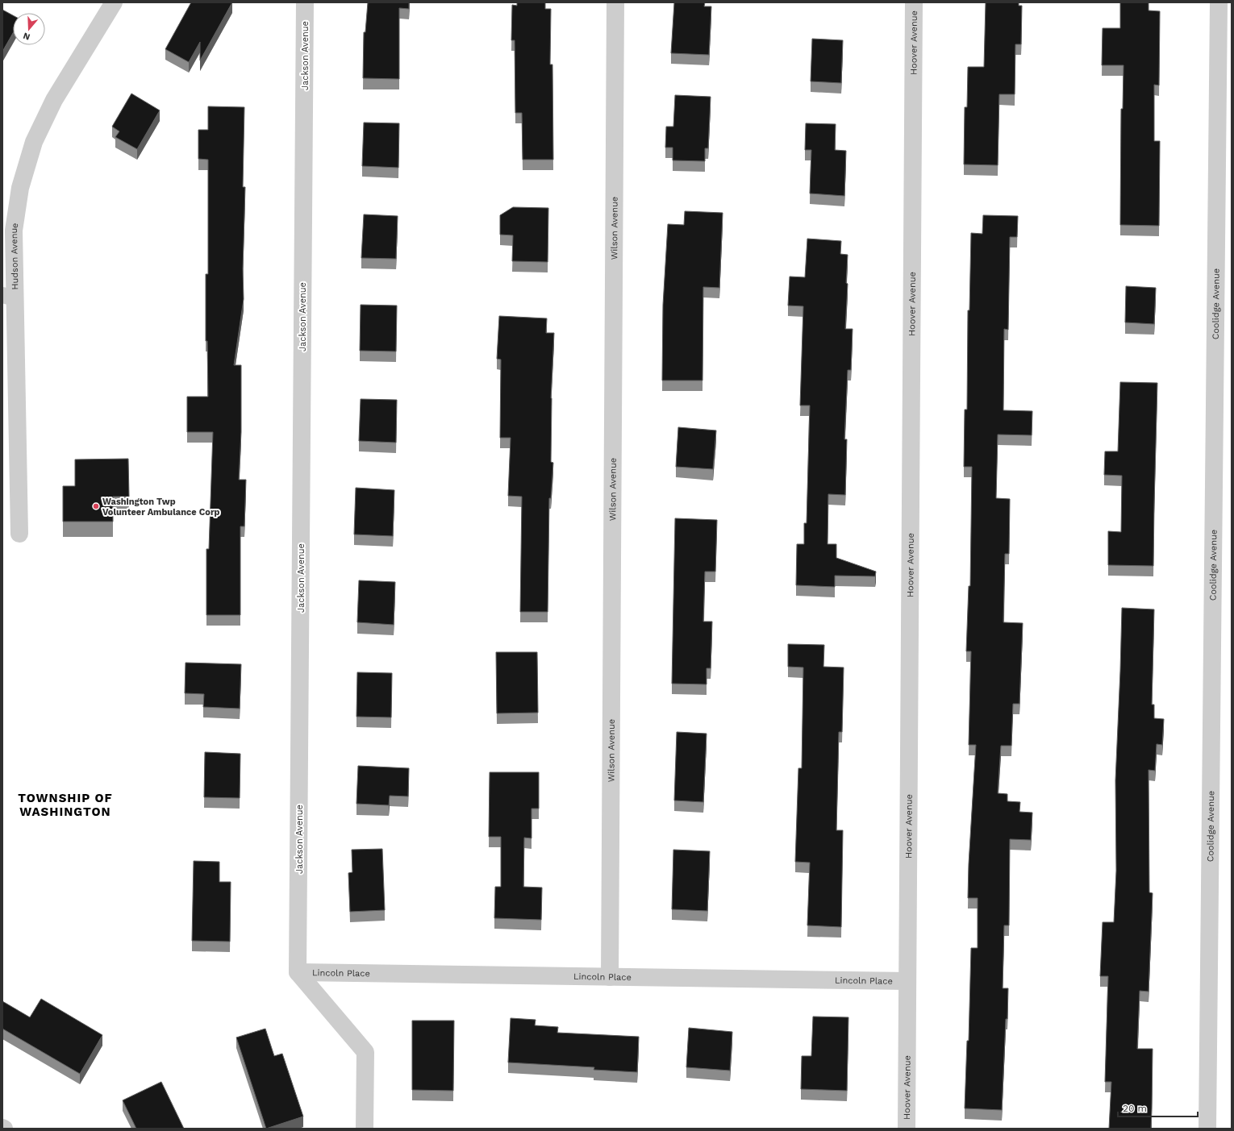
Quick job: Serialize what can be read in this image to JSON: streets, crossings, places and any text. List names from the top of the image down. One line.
{"streets":{"street":["Hoover Avenue","Jackson Avenue","Wilson Avenue","Hudson Avenue","Coolidge Avenue","Lincoln Place"]},"crossings":[["Hoover Avenue","Lincoln Place"],["Jackson Avenue","Lincoln Place"],["Wilson Avenue","Lincoln Place"]],"districts":["TOWNSHIP OF WASHINGTON"],"places":["Washington Twp Volunteer Ambulance Corp"],"scale_bar":"20 m","north":"bottom"}
